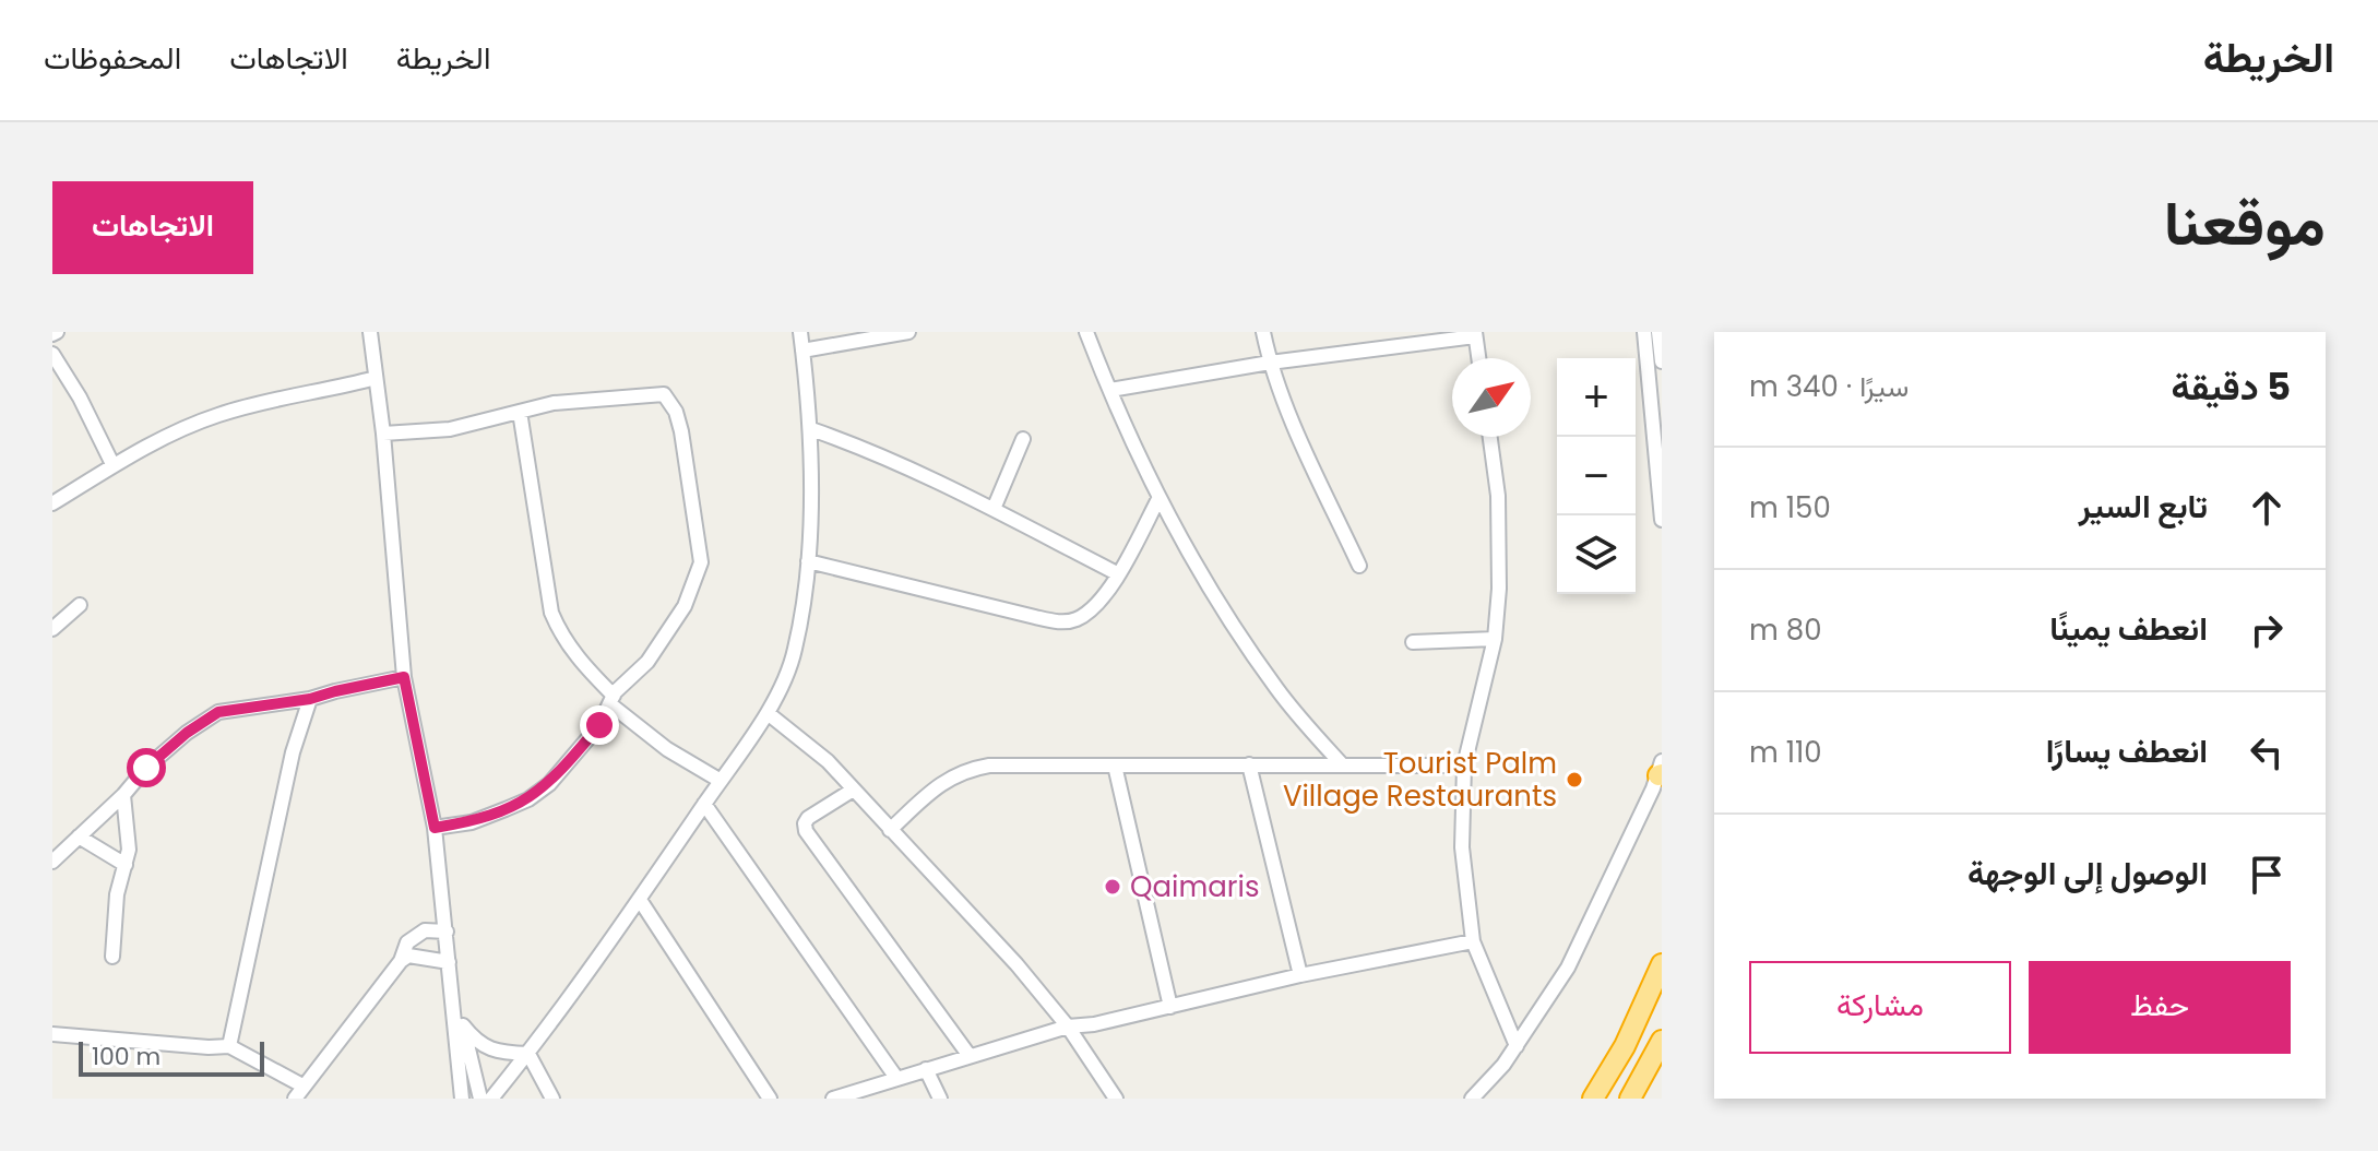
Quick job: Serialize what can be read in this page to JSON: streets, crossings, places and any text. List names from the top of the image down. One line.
{"places":["Tourist Palm Village Restaurants","Qaimaris"],"scale_bar":"100 m","north":"top right","page":{"header":"الخريطة","nav":["الخريطة","الاتجاهات","المحفوظات"],"title":"موقعنا","buttons":["الاتجاهات",["حفظ","مشاركة"]],"heading":["5 دقيقة","سيرًا · 340 m"],"map_buttons":["+","−"],"list":[["تابع السير","150 m"],["انعطف يمينًا","80 m"],["انعطف يسارًا","110 m"],"الوصول إلى الوجهة"],"scale":"100 m"}}
